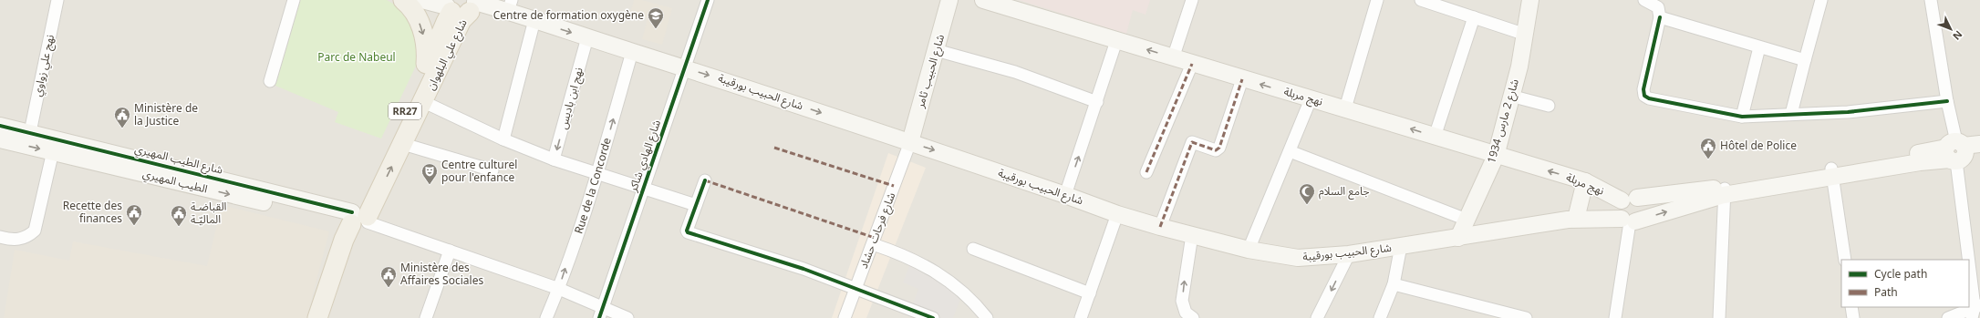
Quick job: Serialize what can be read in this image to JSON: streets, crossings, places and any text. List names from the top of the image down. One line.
{"streets":{"main road":["شارع علي البلهوان","شارع الحبيب ثامر","شارع الحبيب بورقيبة","نهج مربلة","RR27","شارع 2 مارس 1934","شارع الطيب المهيري","الطيب المهيري"],"street":["نهج علي زواوي","نهج ابن باديس","شارع الهادي شاكر","Rue de la Concorde","شارع فرحات حشاد"]},"crossings":[["شارع علي البلهوان","شارع الحبيب بورقيبة"],["شارع علي البلهوان","شارع الطيب المهيري"],["شارع علي البلهوان","الطيب المهيري"],["نهج علي زواوي","شارع الطيب المهيري"],["شارع الحبيب ثامر","شارع الحبيب بورقيبة"],["شارع الحبيب ثامر","شارع فرحات حشاد"],["شارع الحبيب بورقيبة","نهج ابن باديس"],["شارع الحبيب بورقيبة","شارع 2 مارس 1934"],["شارع الحبيب بورقيبة","شارع الهادي شاكر"],["شارع الحبيب بورقيبة","Rue de la Concorde"],["شارع الحبيب بورقيبة","شارع فرحات حشاد"],["نهج مربلة","شارع 2 مارس 1934"],["شارع الطيب المهيري","الطيب المهيري"]],"one_way":["شارع الحبيب بورقيبة","نهج مربلة","الطيب المهيري"],"parks":["Parc de Nabeul"],"places":{"school or university":["Centre de formation oxygène"],"public building":["Ministère de la Justice","Hôtel de Police","Recette des finances","القباضـة الماليّـة","Ministère des Affaires Sociales"],"theatre":["Centre culturel pour l'enfance"],"mosque":["جامع السلام"]},"legend":["Cycle path","Path"],"north":"bottom right"}
